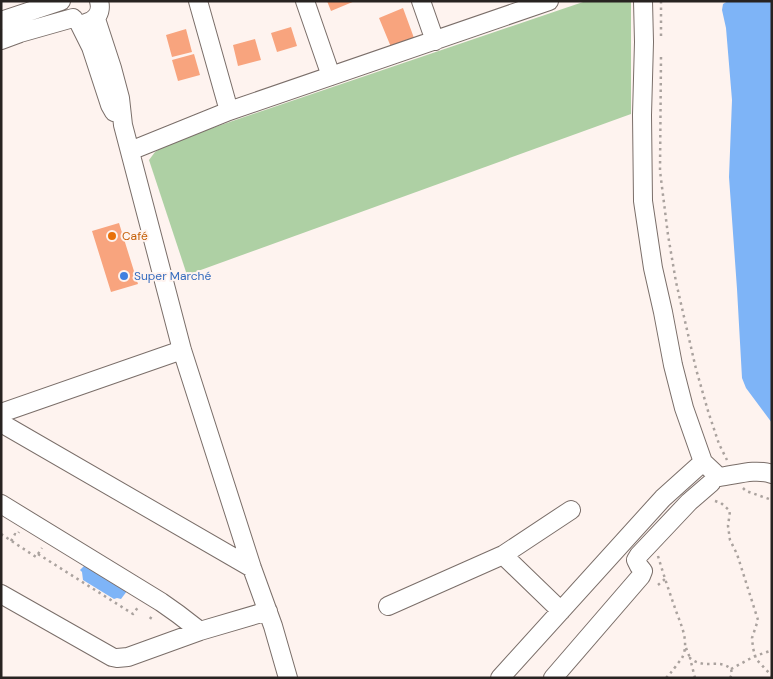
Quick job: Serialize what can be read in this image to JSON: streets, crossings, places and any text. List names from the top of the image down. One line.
{"places":["Café","Super Marché"]}
